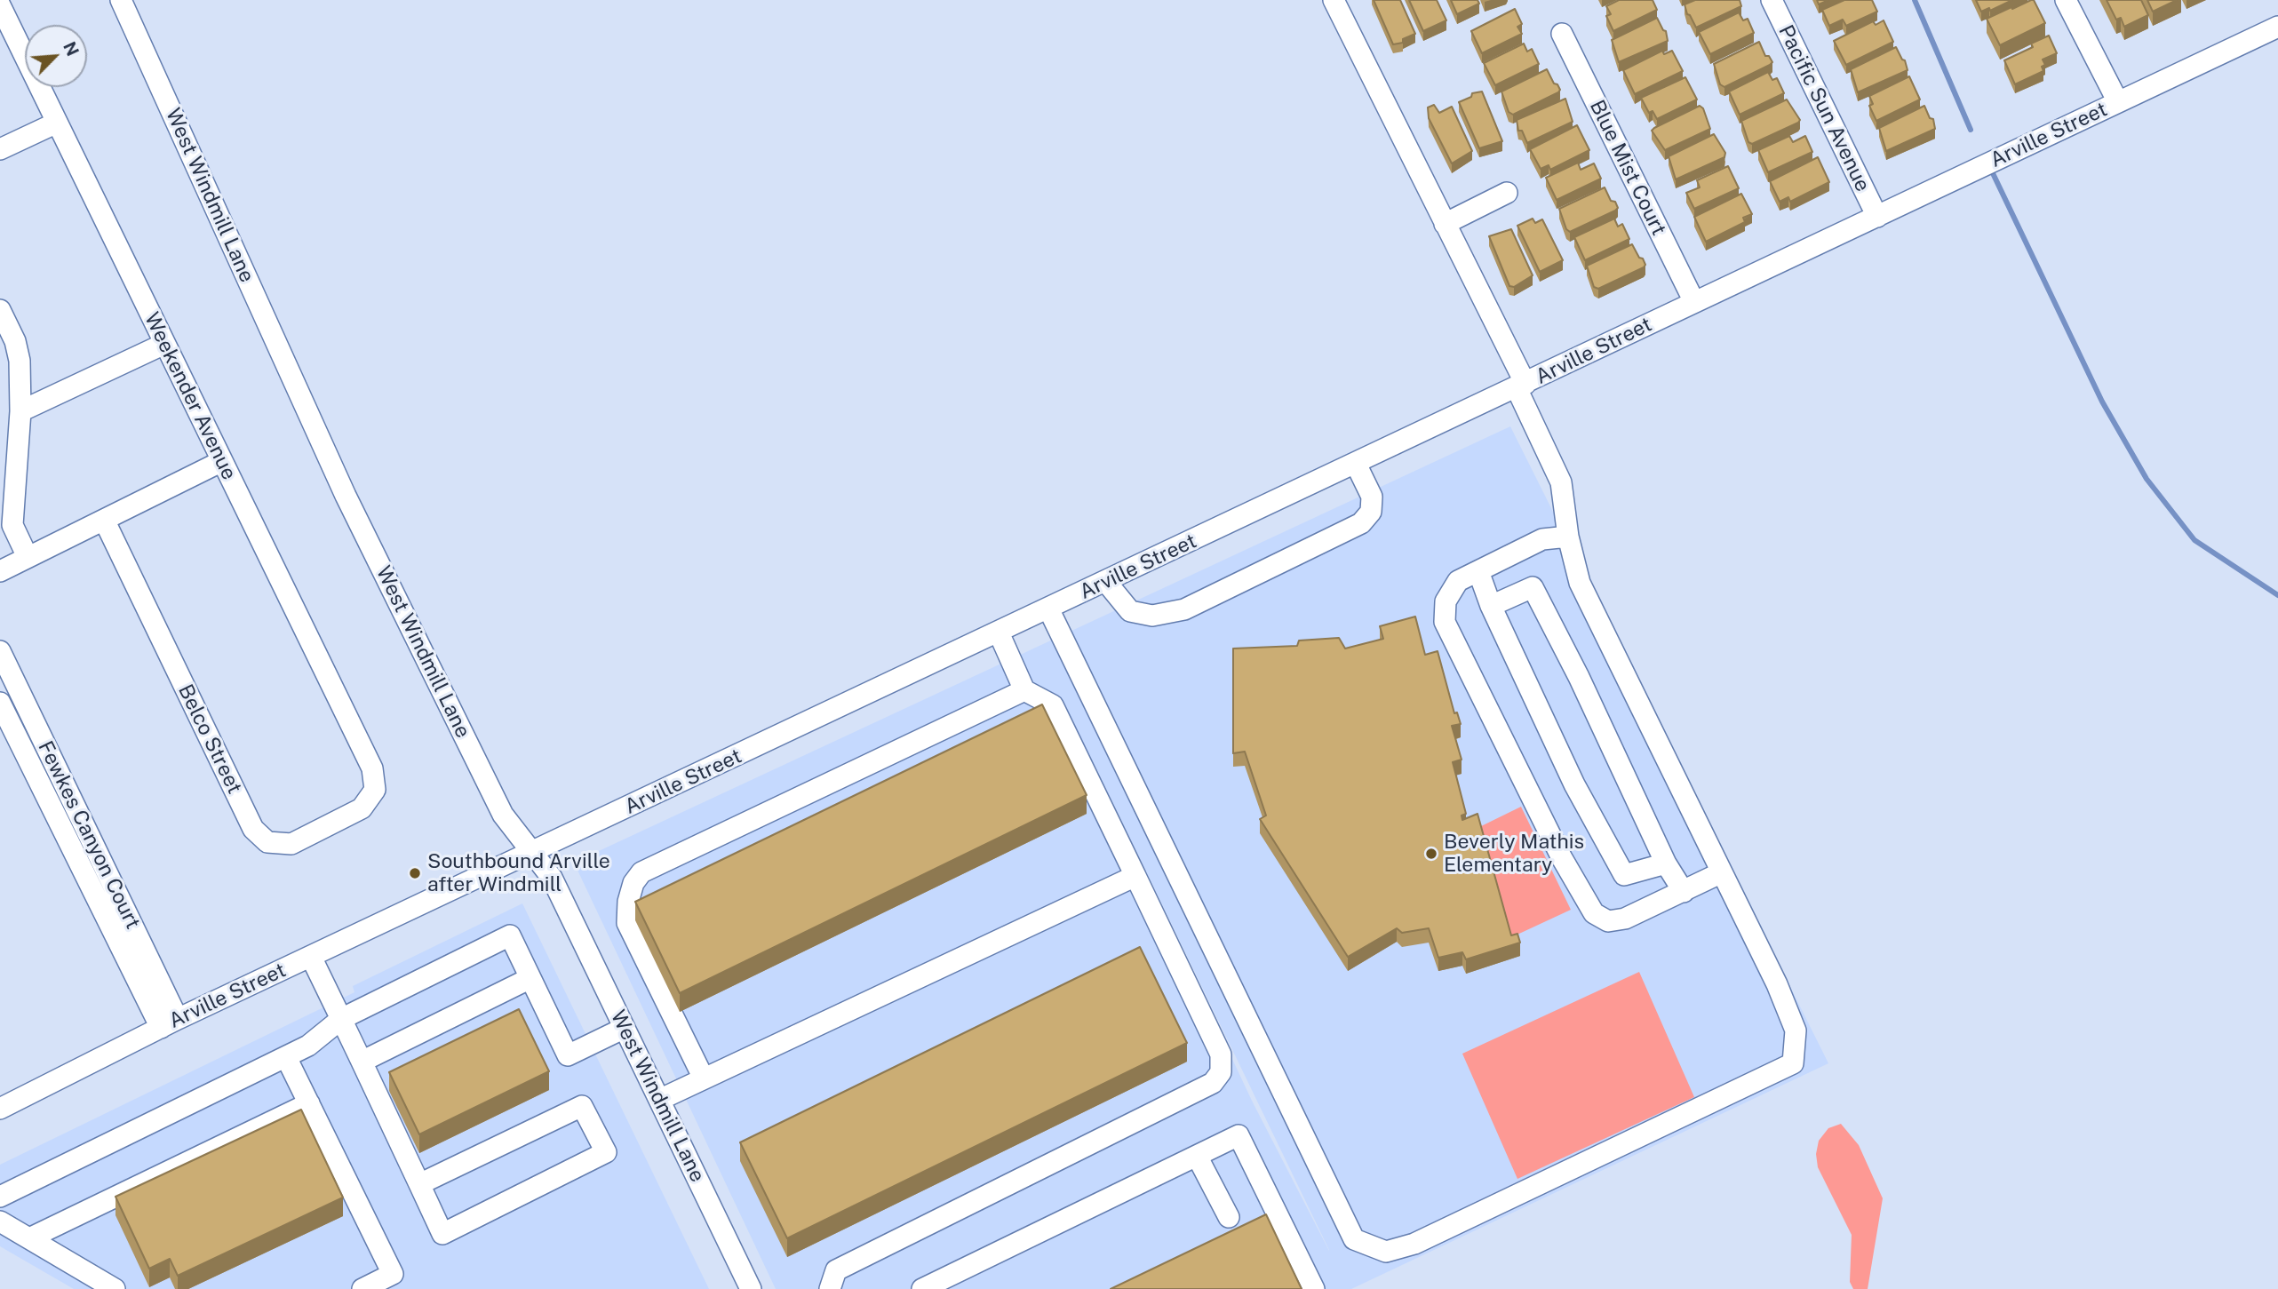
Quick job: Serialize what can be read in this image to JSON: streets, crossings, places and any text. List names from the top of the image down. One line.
{"streets":{"street":["Pacific Sun Avenue","Arville Street","Blue Mist Court","West Windmill Lane","Weekender Avenue","Belco Street","Fewkes Canyon Court"]},"crossings":[["Pacific Sun Avenue","Arville Street"],["Arville Street","Blue Mist Court"],["Arville Street","West Windmill Lane"],["Arville Street","Fewkes Canyon Court"],["Weekender Avenue","Belco Street"]],"places":["Beverly Mathis Elementary","Southbound Arville after Windmill"],"north":"top right"}
